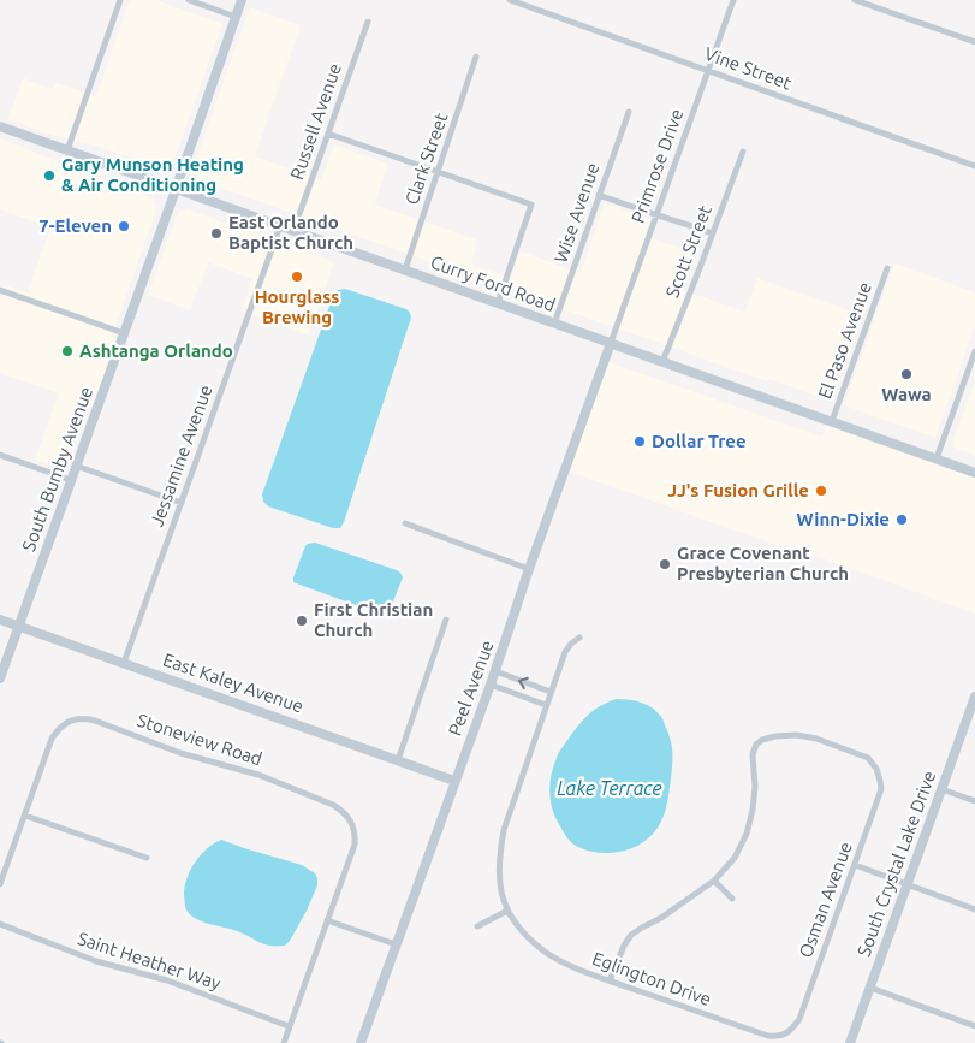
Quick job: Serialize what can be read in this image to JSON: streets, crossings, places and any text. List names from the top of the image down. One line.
{"streets":{"street":["Vine Street","Russell Avenue","Clark Street","Primrose Drive","Wise Avenue","Scott Street","Curry Ford Road","El Paso Avenue","Jessamine Avenue","South Bumby Avenue","East Kaley Avenue","Peel Avenue","Stoneview Road","South Crystal Lake Drive","Osman Avenue","Saint Heather Way","Eglington Drive"]},"crossings":[["Vine Street","Primrose Drive"],["Russell Avenue","Curry Ford Road"],["Clark Street","Curry Ford Road"],["Primrose Drive","Curry Ford Road"],["Primrose Drive","Peel Avenue"],["Wise Avenue","Curry Ford Road"],["Scott Street","Curry Ford Road"],["Curry Ford Road","El Paso Avenue"],["Curry Ford Road","Jessamine Avenue"],["Curry Ford Road","South Bumby Avenue"],["Curry Ford Road","Peel Avenue"],["Jessamine Avenue","East Kaley Avenue"],["South Bumby Avenue","East Kaley Avenue"],["East Kaley Avenue","Peel Avenue"],["Stoneview Road","Saint Heather Way"],["Osman Avenue","Eglington Drive"]],"water":["Lake Terrace"],"places":["Gary Munson Heating & Air Conditioning","7-Eleven","East Orlando Baptist Church","Hourglass Brewing","Ashtanga Orlando","Wawa","Dollar Tree","JJ's Fusion Grille","Winn-Dixie","Grace Covenant Presbyterian Church","First Christian Church"]}
